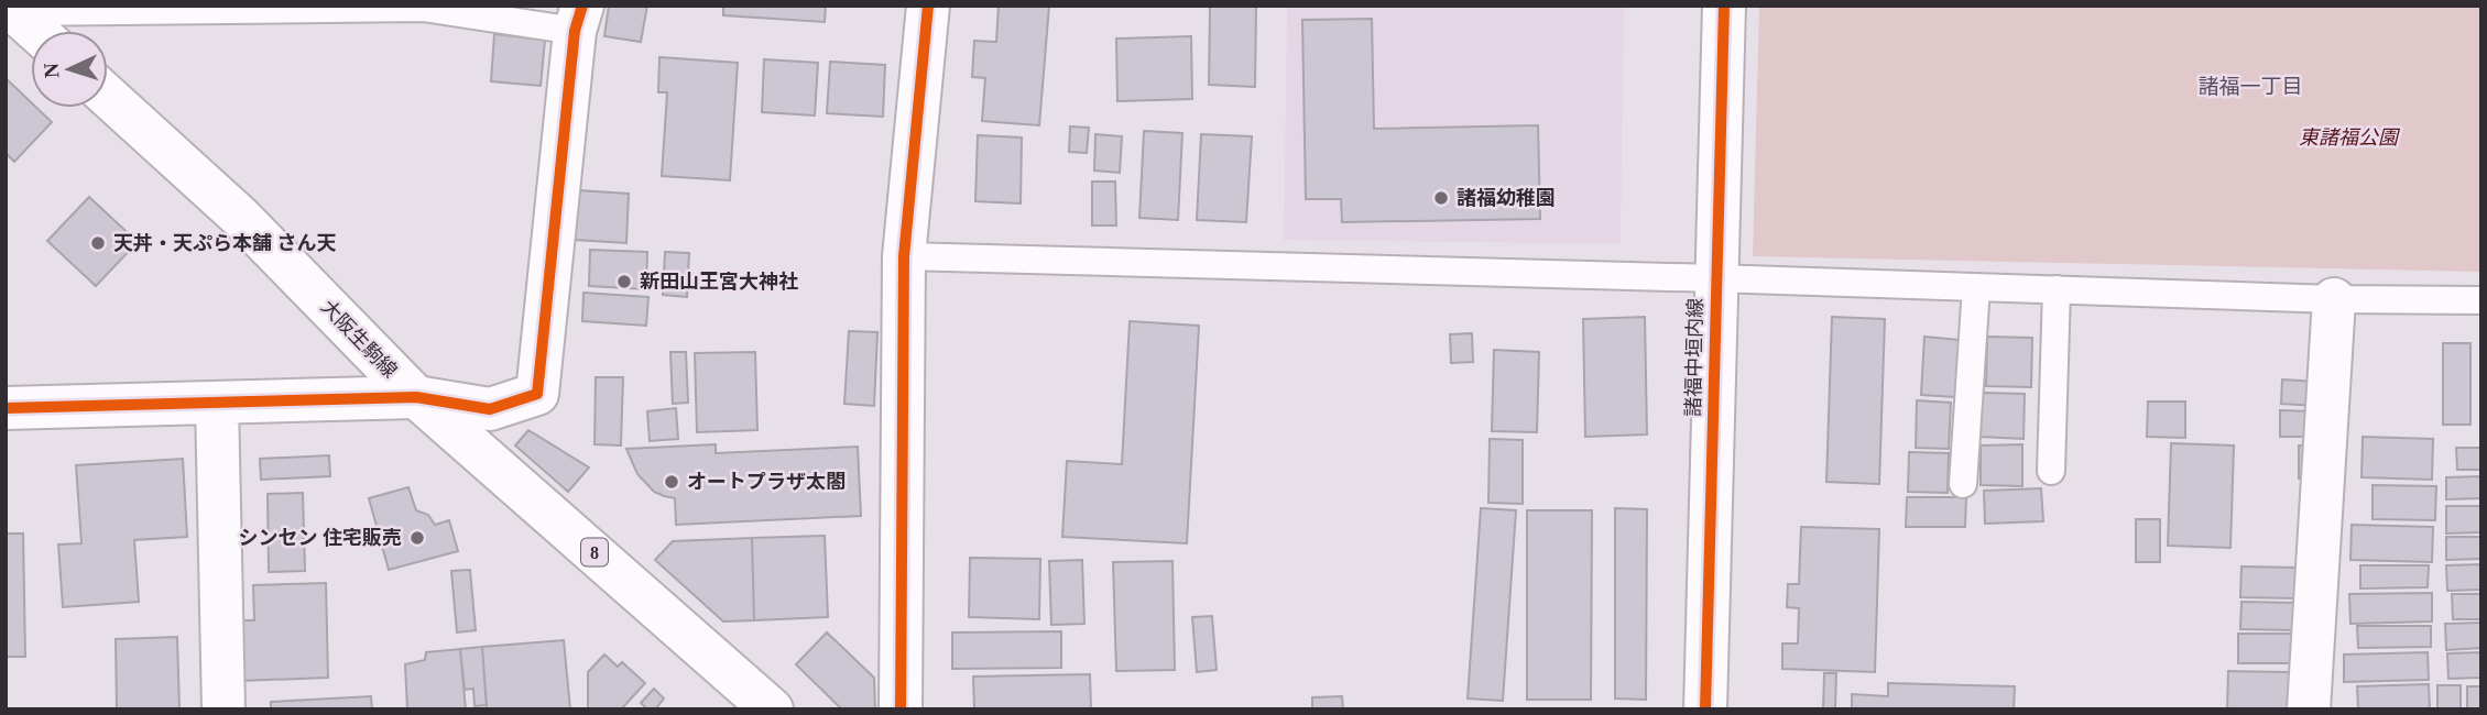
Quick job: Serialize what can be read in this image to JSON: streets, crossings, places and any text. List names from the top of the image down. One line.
{"streets":{"street":["大阪生駒線","諸福中垣内線","8"]},"districts":["諸福一丁目"],"parks":["東諸福公園"],"places":["諸福幼稚園","天丼・天ぷら本舗 さん天","新田山王宮大神社","オートプラザ太閤","シンセン 住宅販売"],"north":"left"}
